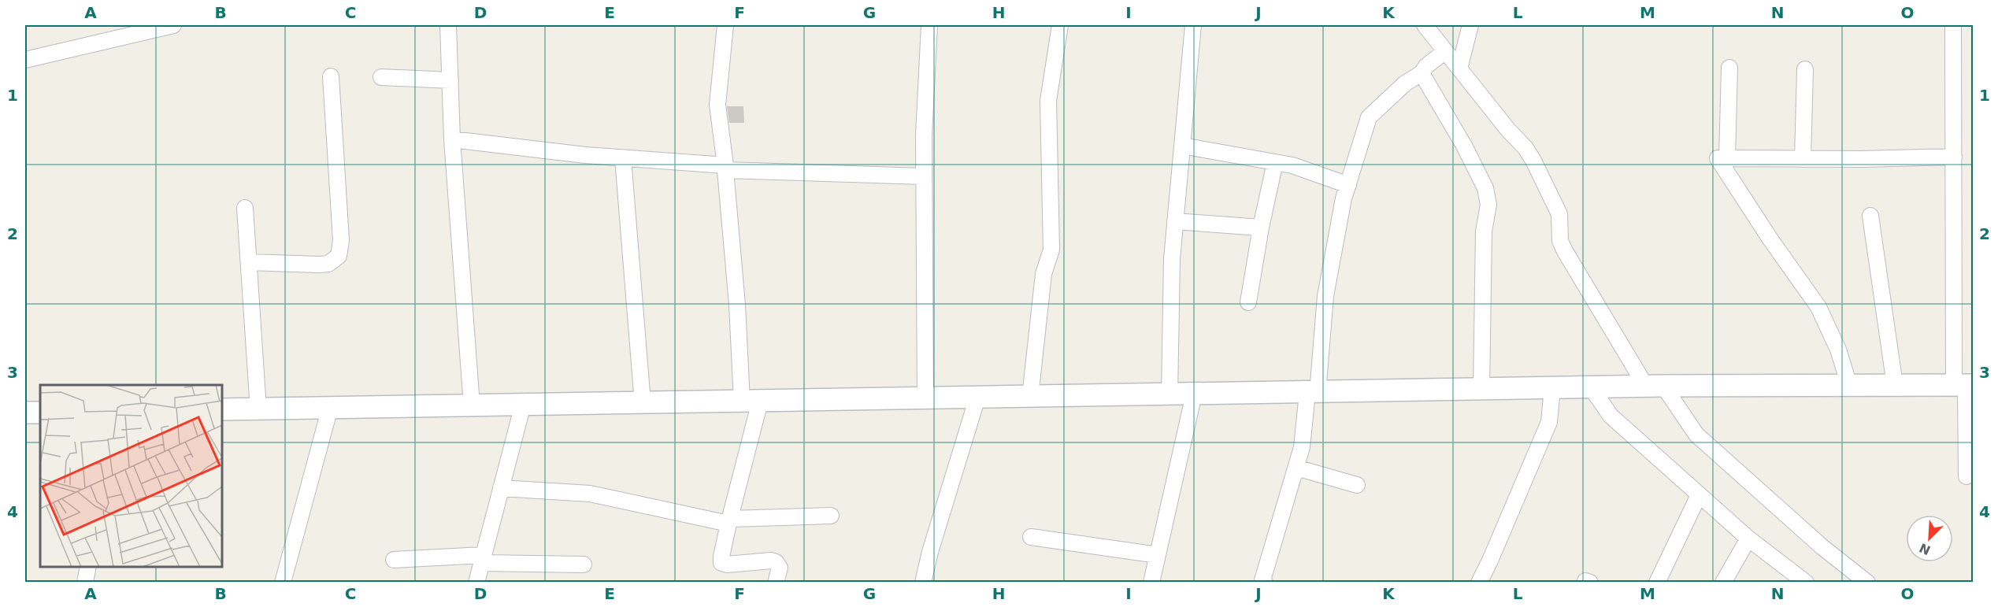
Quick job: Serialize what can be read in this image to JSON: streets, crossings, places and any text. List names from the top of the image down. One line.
{"north":"bottom left","grid":{"columns":["A","B","C","D","E","F","G","H","I","J","K","L","M","N","O"],"rows":["1","2","3","4"]}}
